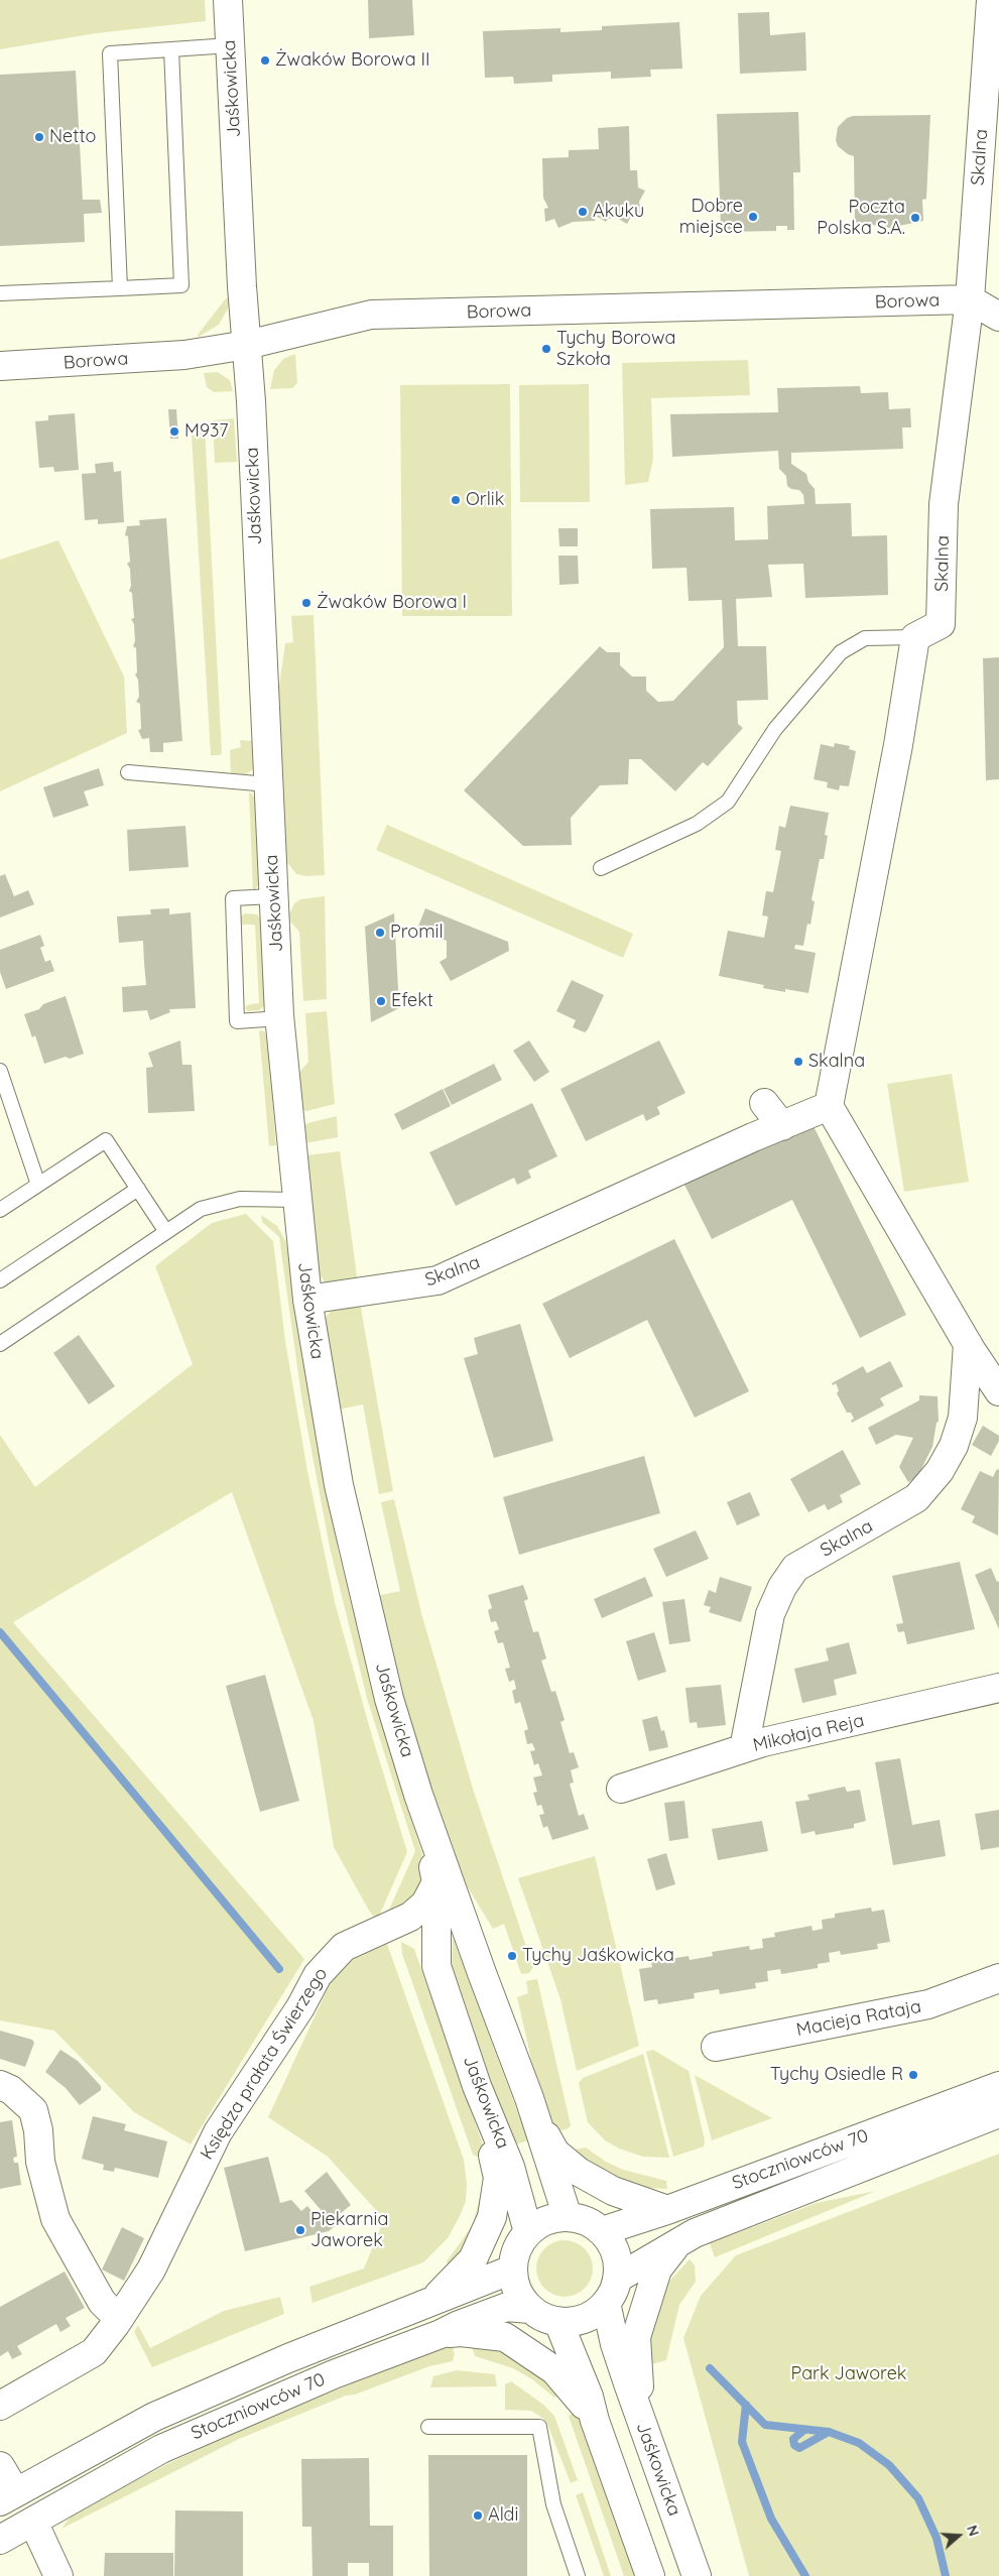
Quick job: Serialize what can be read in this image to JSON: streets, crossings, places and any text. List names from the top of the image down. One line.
{"streets":{"street":["Jaśkowicka","Skalna","Borowa","Mikołaja Reja","Macieja Rataja","Księdza prałata Świerzego","Stoczniowców 70"]},"crossings":[["Jaśkowicka","Skalna"],["Jaśkowicka","Borowa"],["Jaśkowicka","Księdza prałata Świerzego"],["Jaśkowicka","Stoczniowców 70"],["Skalna","Borowa"],["Skalna","Mikołaja Reja"]],"parks":["Park Jaworek"],"places":["Żwaków Borowa II","Netto","Akuku","Dobre miejsce","Poczta Polska S.A.","Tychy Borowa Szkoła","M937","Orlik","Żwaków Borowa I","Promil","Efekt","Skalna","Tychy Jaśkowicka","Tychy Osiedle R","Piekarnia Jaworek","Aldi"],"north":"right"}
